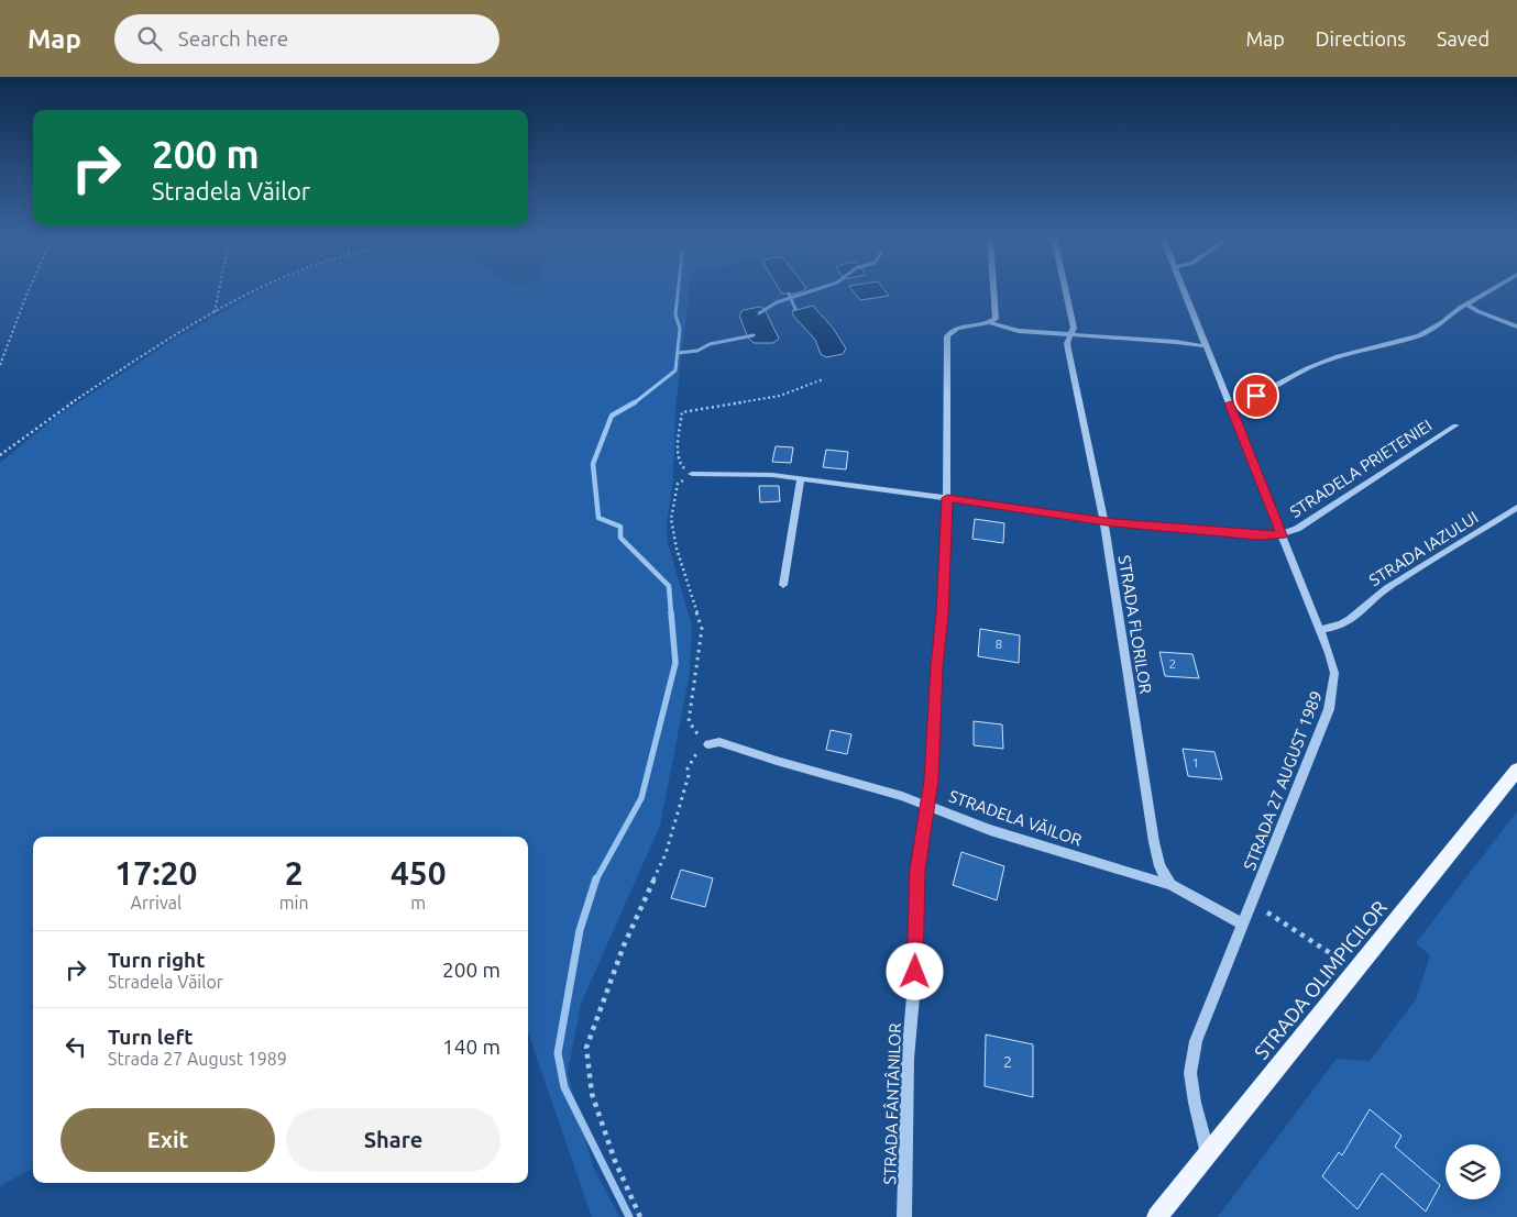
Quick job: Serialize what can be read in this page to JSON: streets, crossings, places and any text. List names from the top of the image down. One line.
{"streets":{"main road":["STRADA OLIMPICILOR"],"street":["STRADELA PRIETENIEI","STRADA IAZULUI","STRADA FLORILOR","STRADA 27 AUGUST 1989","STRADELA VĂILOR","STRADA FÂNTÂNILOR"]},"crossings":[["STRADELA PRIETENIEI","STRADA 27 AUGUST 1989"],["STRADA IAZULUI","STRADA 27 AUGUST 1989"],["STRADA FLORILOR","STRADELA VĂILOR"],["STRADA 27 AUGUST 1989","STRADELA VĂILOR"],["STRADA 27 AUGUST 1989","STRADA OLIMPICILOR"],["STRADELA VĂILOR","STRADA FÂNTÂNILOR"]],"house_numbers":["8","2","1","2"],"page":{"header":"Map","search":"Search here","nav":["Map","Directions","Saved"],"turn":["200 m","Stradela Văilor"],"eta":["17:20","Arrival","2","min","450","m"],"list":[{"name":"Turn right","note":"Stradela Văilor","value":"200 m"},{"name":"Turn left","note":"Strada 27 August 1989","value":"140 m"}],"buttons":["Exit","Share"]}}
